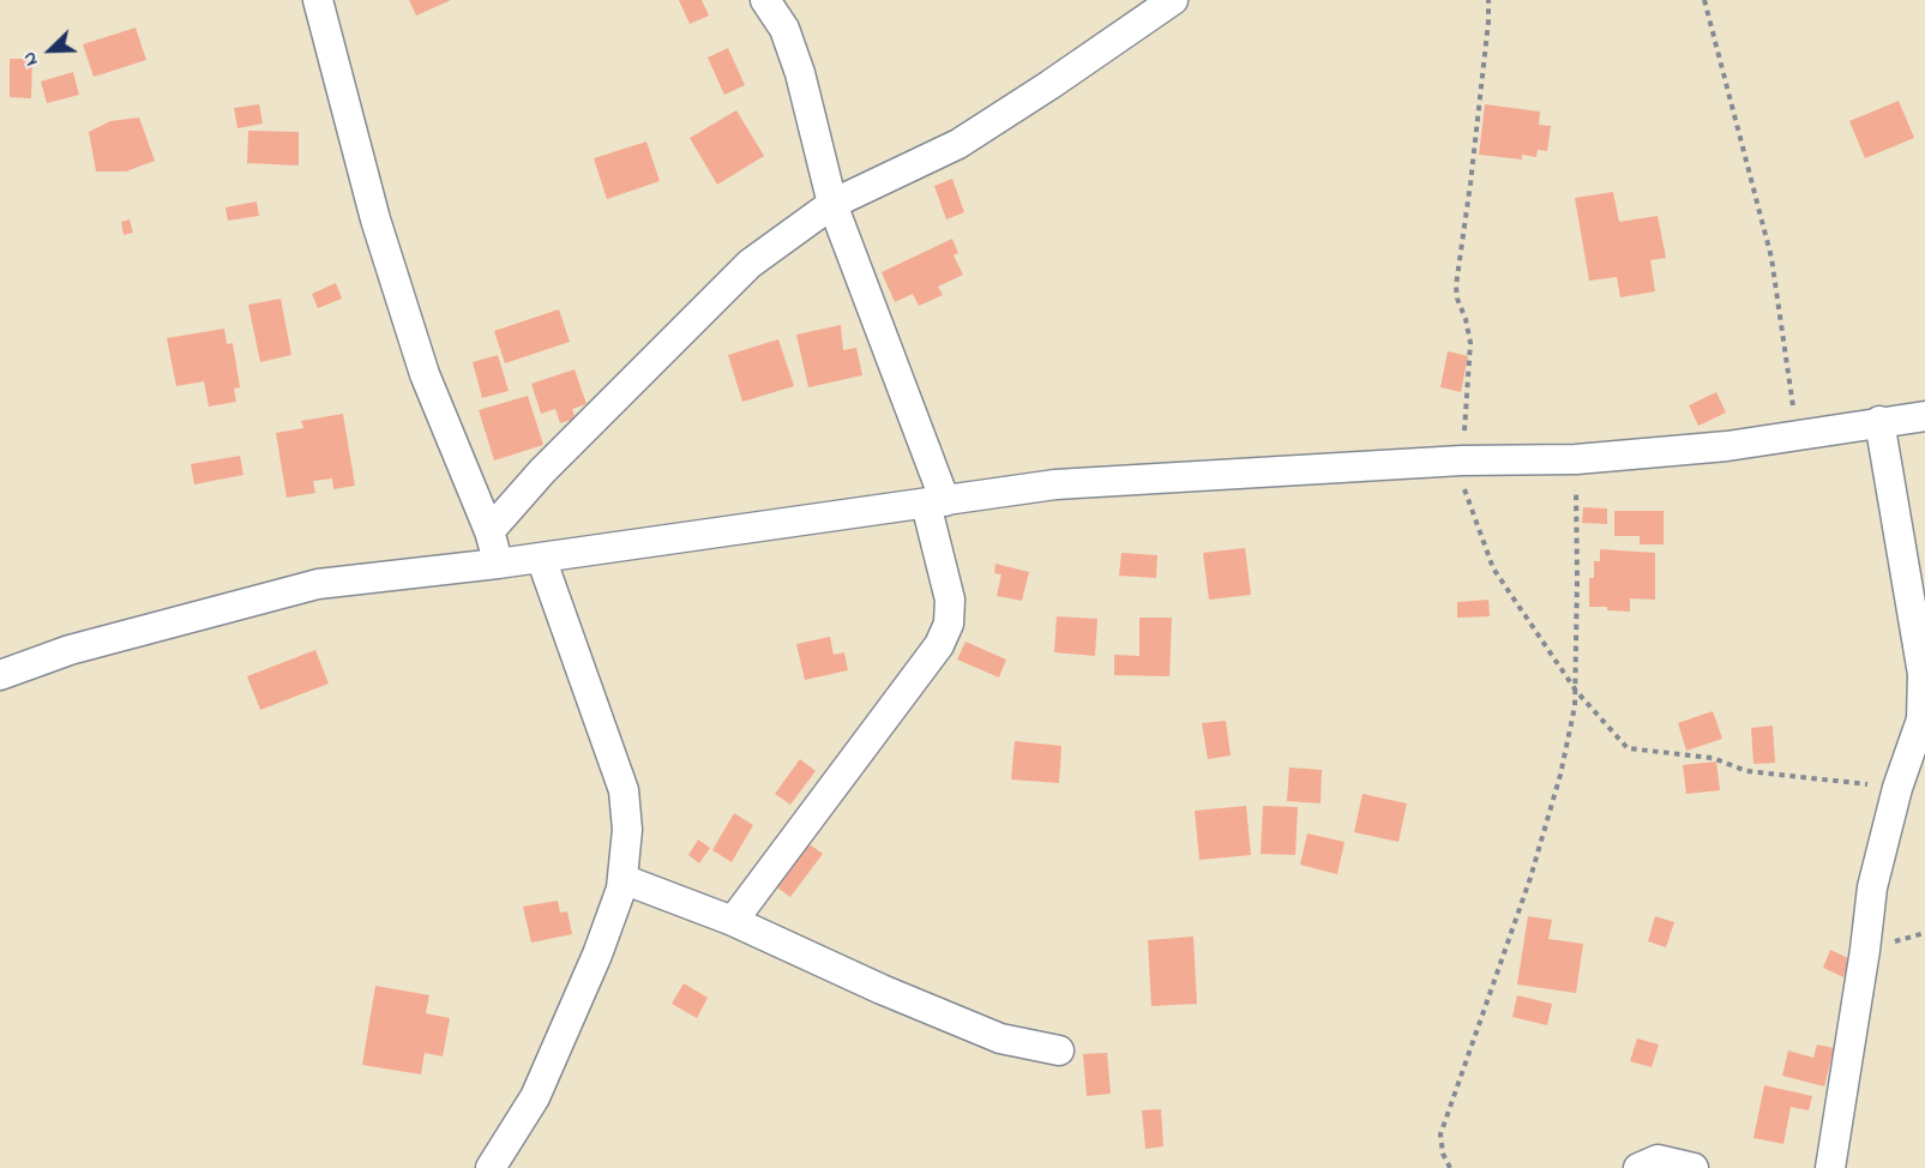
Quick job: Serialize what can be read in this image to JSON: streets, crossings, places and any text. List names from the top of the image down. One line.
{"north":"bottom left"}
